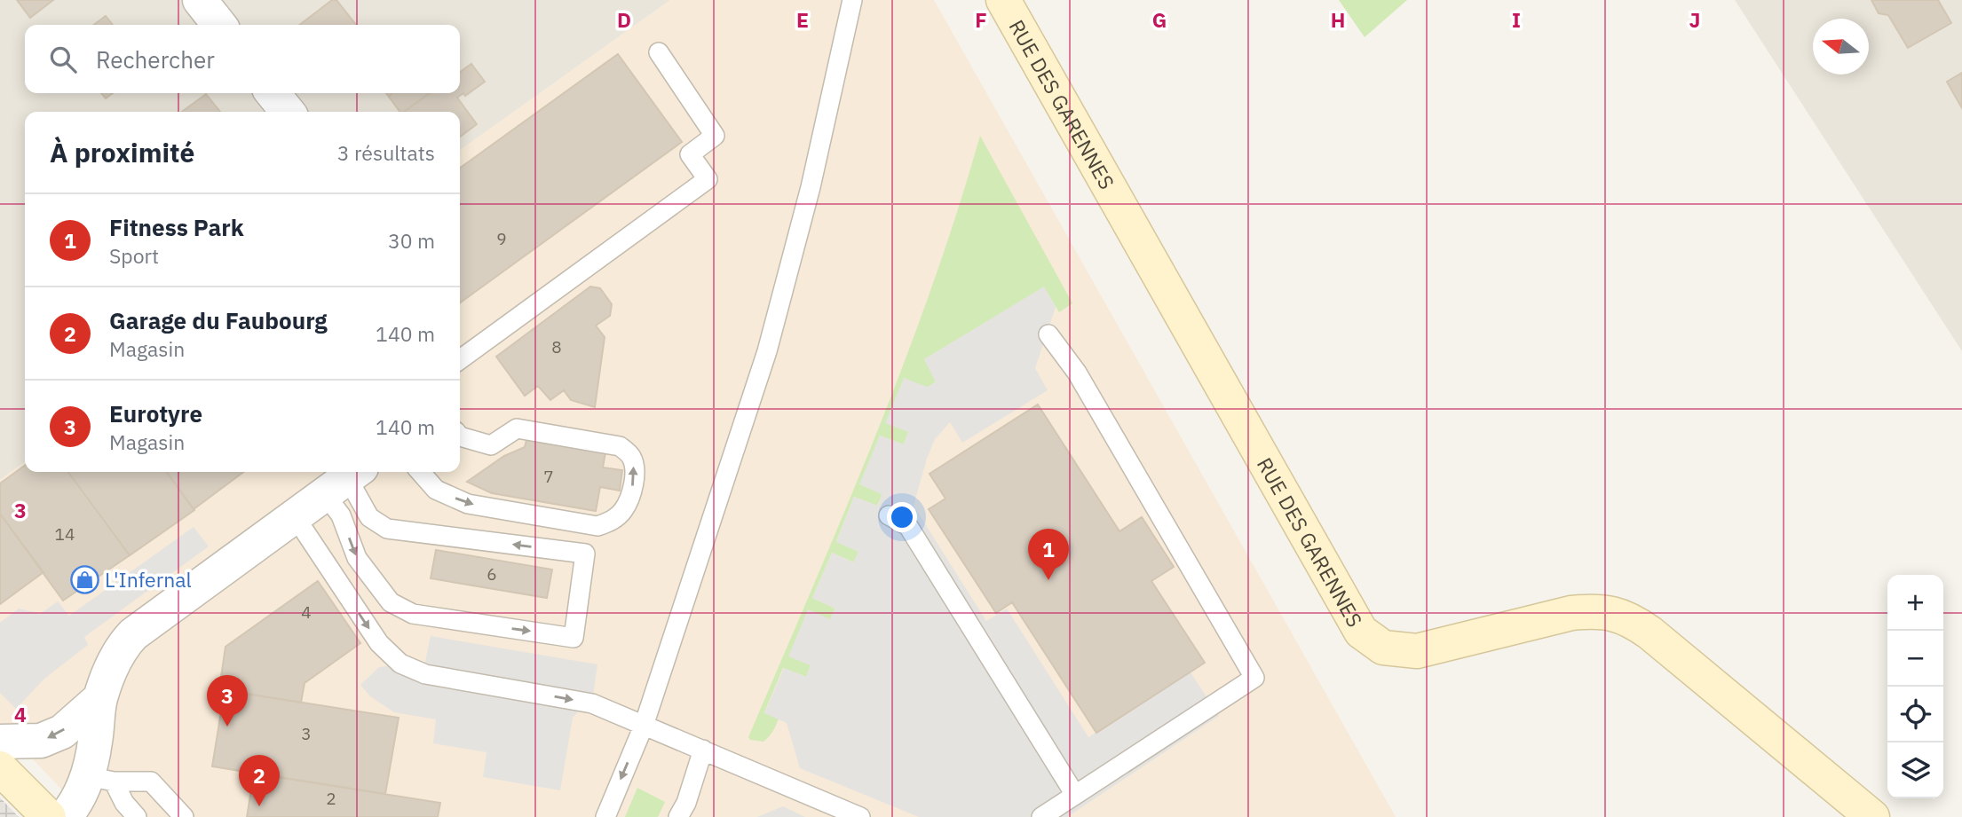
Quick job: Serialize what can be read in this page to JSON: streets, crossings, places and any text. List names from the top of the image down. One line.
{"streets":{"street":["RUE DES GARENNES"]},"places":{"shop":["L'Infernal"]},"house_numbers":["9","8","7","14","6","4","3","2"],"north":"left","page":{"search":"Rechercher","heading":["À proximité","3 résultats"],"list":[{"mark":"1","name":"Fitness Park","note":"Sport","value":"30 m"},{"mark":"2","name":"Garage du Faubourg","note":"Magasin","value":"140 m"},{"mark":"3","name":"Eurotyre","note":"Magasin","value":"140 m"}],"pins":["1","3","2"],"map_buttons":["+","−"]},"grid":{"columns":["D","E","F","G","H","I","J"],"rows":["3","4"]}}
